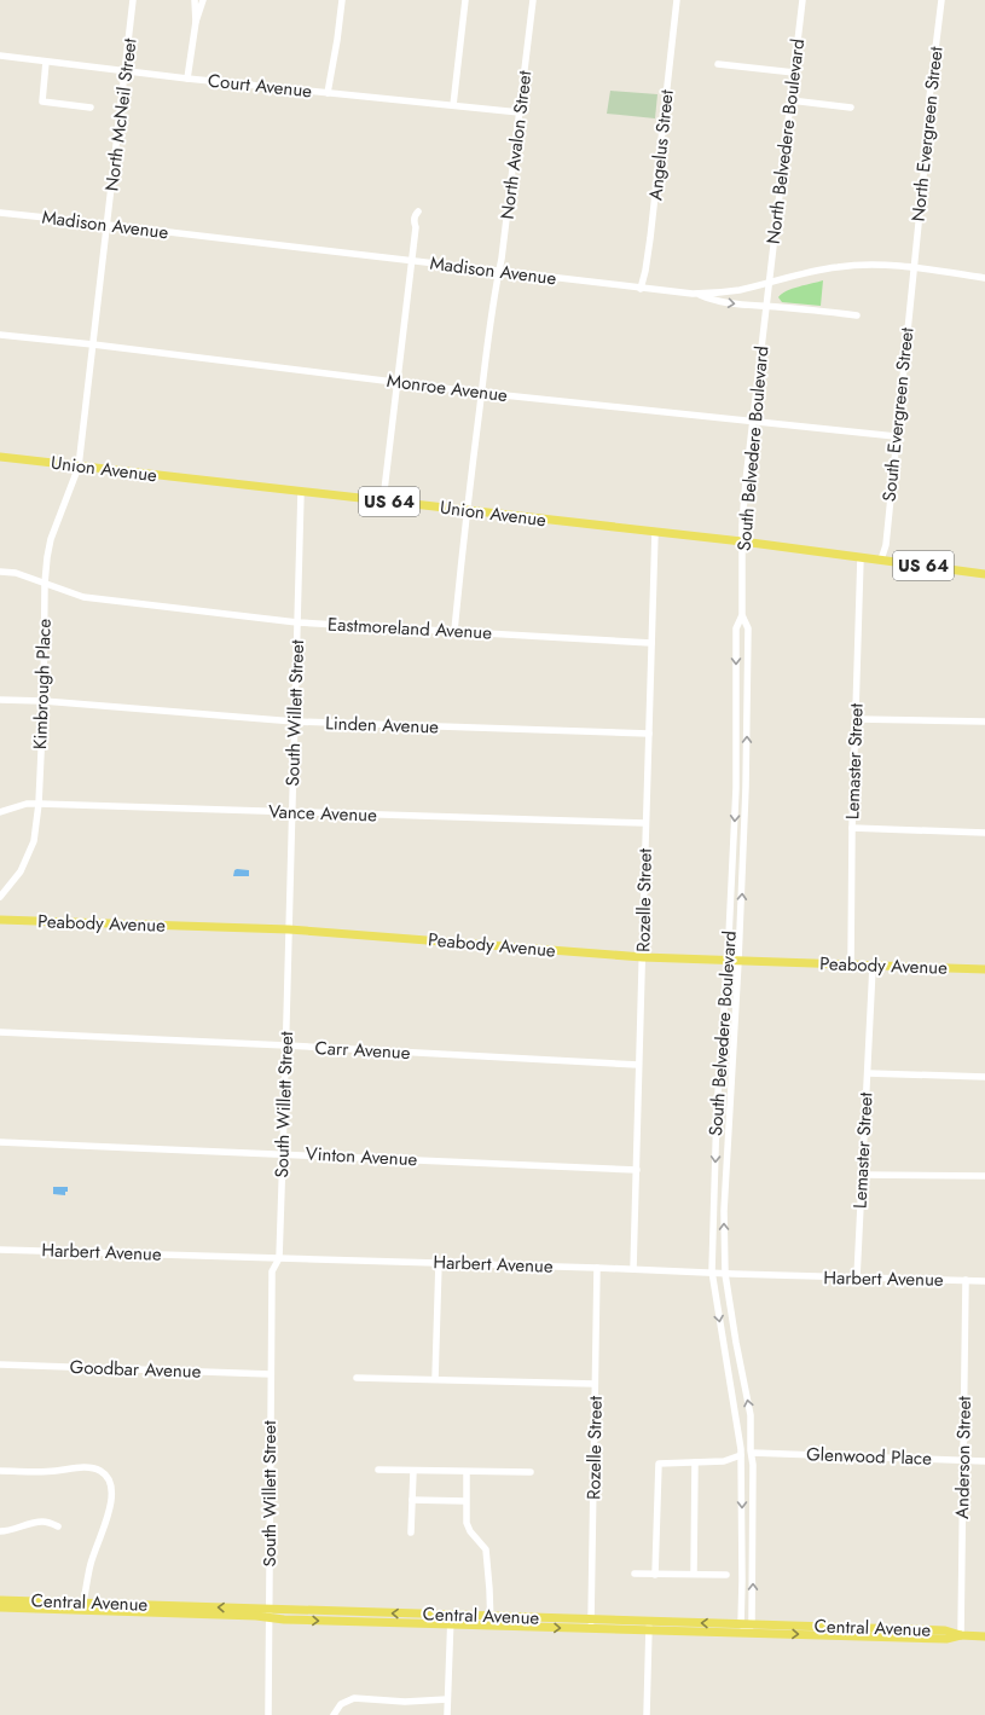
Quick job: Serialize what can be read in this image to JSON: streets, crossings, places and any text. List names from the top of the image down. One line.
{"streets":{"main road":["Union Avenue","US 64","Peabody Avenue","Central Avenue"],"street":["Court Avenue","North McNeil Street","North Evergreen Street","North Belvedere Boulevard","North Avalon Street","Angelus Street","Madison Avenue","Monroe Avenue","South Evergreen Street","South Belvedere Boulevard","Eastmoreland Avenue","Kimbrough Place","South Willett Street","Linden Avenue","Lemaster Street","Vance Avenue","Rozelle Street","Carr Avenue","Vinton Avenue","Harbert Avenue","Goodbar Avenue","Glenwood Place","Anderson Street"]},"crossings":[["Court Avenue","North McNeil Street"],["Court Avenue","North Avalon Street"],["North McNeil Street","Madison Avenue"],["North McNeil Street","Monroe Avenue"],["North McNeil Street","Union Avenue"],["North McNeil Street","Kimbrough Place"],["North Evergreen Street","Madison Avenue"],["North Evergreen Street","South Evergreen Street"],["North Belvedere Boulevard","Madison Avenue"],["North Belvedere Boulevard","South Belvedere Boulevard"],["North Avalon Street","Madison Avenue"],["North Avalon Street","Monroe Avenue"],["North Avalon Street","Union Avenue"],["North Avalon Street","Eastmoreland Avenue"],["Angelus Street","Madison Avenue"],["Madison Avenue","South Evergreen Street"],["Madison Avenue","South Belvedere Boulevard"],["Monroe Avenue","South Evergreen Street"],["Monroe Avenue","South Belvedere Boulevard"],["South Evergreen Street","Union Avenue"],["South Belvedere Boulevard","Union Avenue"],["South Belvedere Boulevard","Peabody Avenue"],["South Belvedere Boulevard","Harbert Avenue"],["South Belvedere Boulevard","Glenwood Place"],["South Belvedere Boulevard","Central Avenue"],["Union Avenue","Kimbrough Place"],["Union Avenue","South Willett Street"],["Union Avenue","Lemaster Street"],["Union Avenue","Rozelle Street"],["Eastmoreland Avenue","Kimbrough Place"],["Eastmoreland Avenue","South Willett Street"],["Eastmoreland Avenue","Rozelle Street"],["Kimbrough Place","Linden Avenue"],["Kimbrough Place","Vance Avenue"],["South Willett Street","Linden Avenue"],["South Willett Street","Vance Avenue"],["South Willett Street","Peabody Avenue"],["South Willett Street","Carr Avenue"],["South Willett Street","Vinton Avenue"],["South Willett Street","Harbert Avenue"],["South Willett Street","Goodbar Avenue"],["South Willett Street","Central Avenue"],["Linden Avenue","Rozelle Street"],["Lemaster Street","Peabody Avenue"],["Lemaster Street","Harbert Avenue"],["Vance Avenue","Rozelle Street"],["Rozelle Street","Peabody Avenue"],["Rozelle Street","Carr Avenue"],["Rozelle Street","Vinton Avenue"],["Rozelle Street","Harbert Avenue"],["Rozelle Street","Central Avenue"],["Harbert Avenue","Anderson Street"],["Glenwood Place","Anderson Street"],["Anderson Street","Central Avenue"]]}
